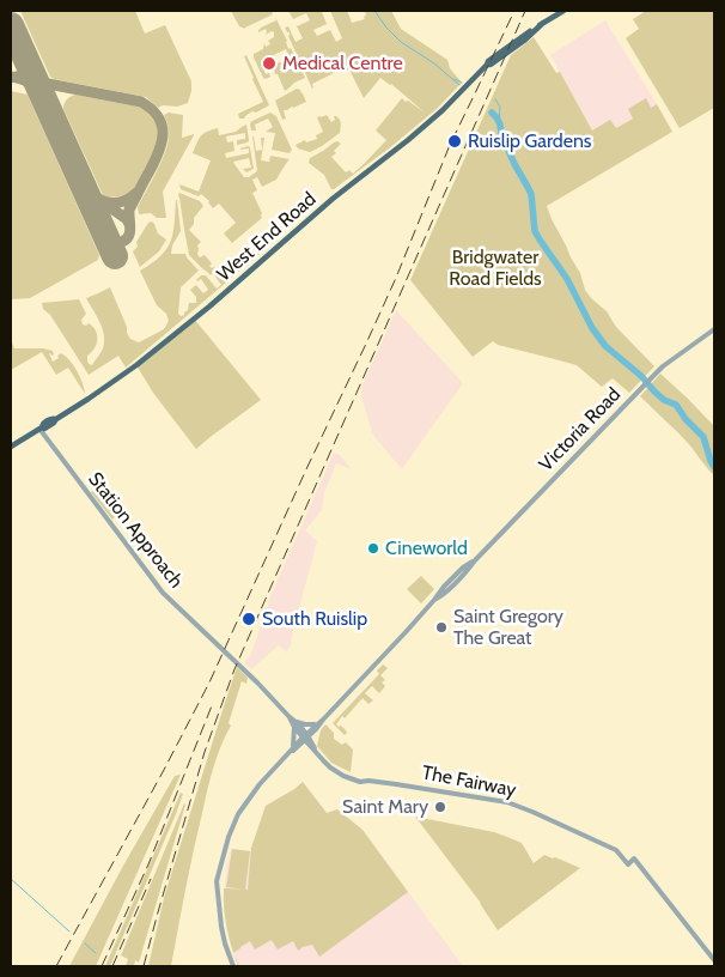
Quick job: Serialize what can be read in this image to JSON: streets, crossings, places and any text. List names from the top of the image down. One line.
{"streets":{"main road":["West End Road"],"street":["Victoria Road","Station Approach","The Fairway"]},"crossings":[["West End Road","Station Approach"]],"parks":["Bridgwater Road Fields"],"places":["Medical Centre","Ruislip Gardens","Cineworld","South Ruislip","Saint Gregory The Great","Saint Mary"]}
